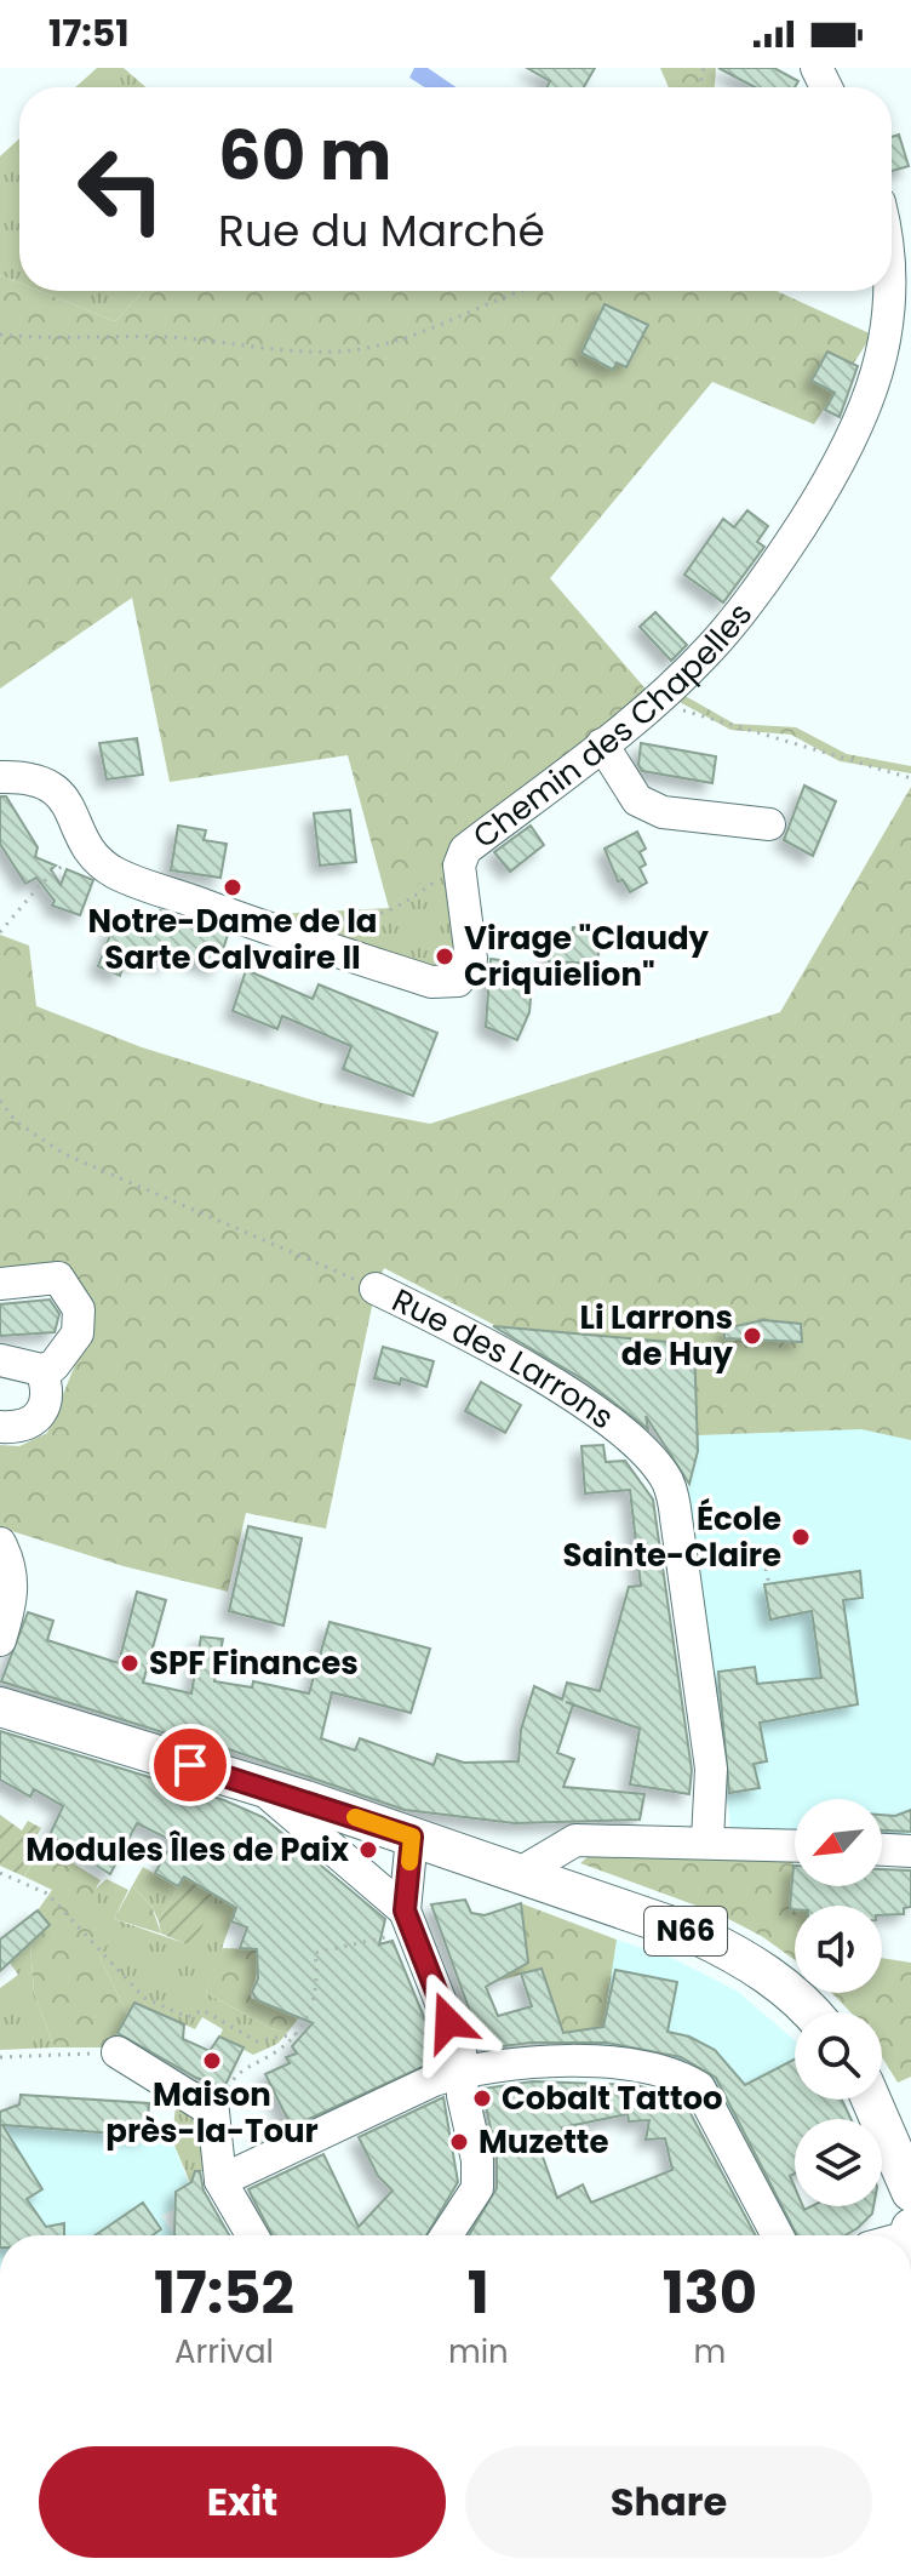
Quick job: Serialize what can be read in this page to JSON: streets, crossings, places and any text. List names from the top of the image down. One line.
{"streets":{"main road":["N66"],"street":["Chemin des Chapelles","Rue des Larrons"]},"places":["Notre-Dame de la Sarte Calvaire II","Virage \"Claudy Criquielion\"","Li Larrons de Huy","École Sainte-Claire","SPF Finances","Modules Îles de Paix","Maison près-la-Tour","Cobalt Tattoo","Muzette"],"north":"bottom left","page":{"status":"17:51","turn":["60 m","Rue du Marché"],"eta":["17:52","Arrival","1","min","130","m"],"buttons":["Exit","Share"]}}
